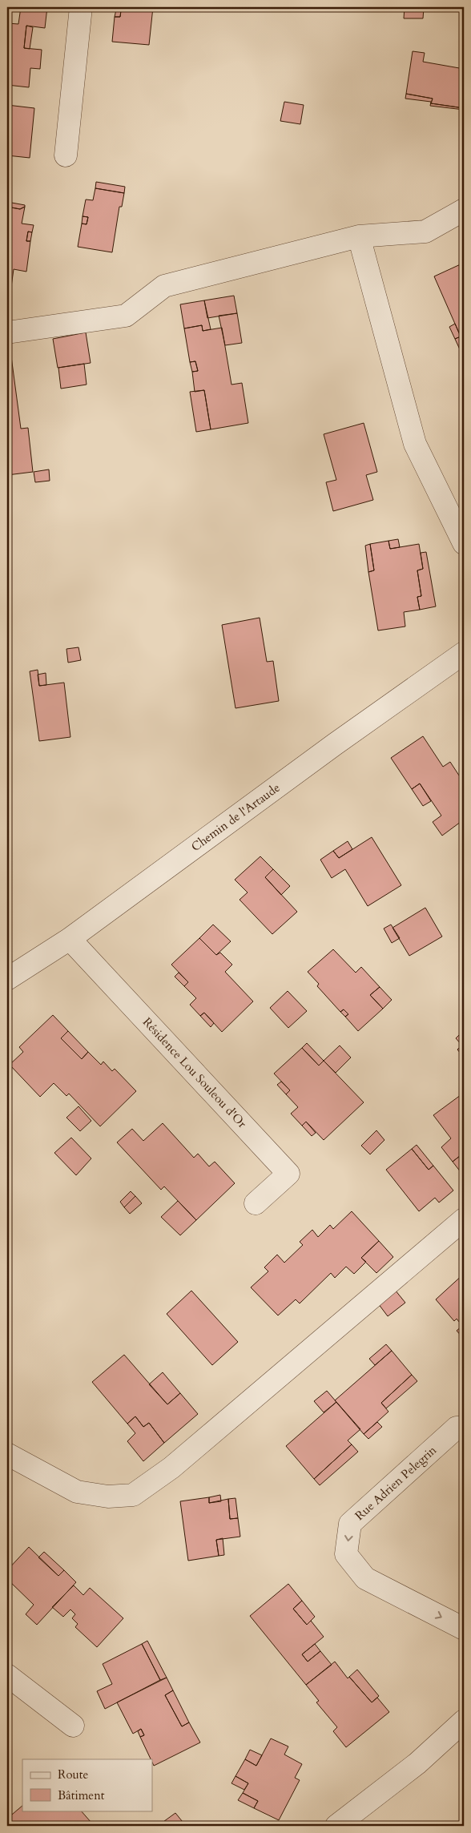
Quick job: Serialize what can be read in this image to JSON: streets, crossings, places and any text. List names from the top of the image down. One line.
{"streets":{"street":["Chemin de l'Artaude","Résidence Lou Souleou d'Or","Rue Adrien Pelegrin"]},"crossings":[["Chemin de l'Artaude","Résidence Lou Souleou d'Or"]],"legend":["Route","Bâtiment"]}
